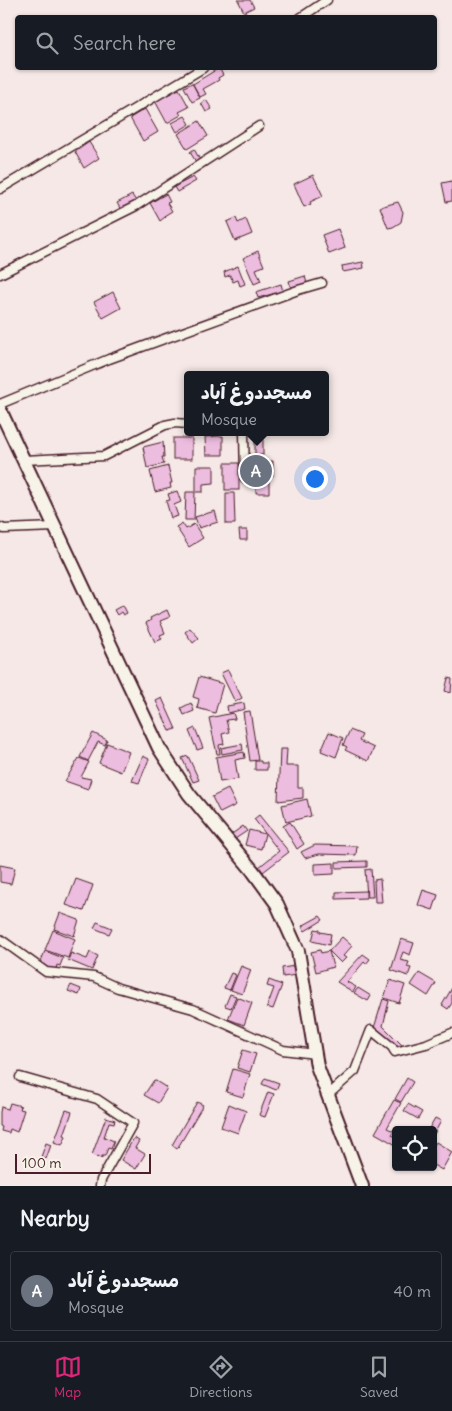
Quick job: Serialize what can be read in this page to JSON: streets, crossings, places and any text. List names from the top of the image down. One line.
{"scale_bar":"100 m","page":{"search":"Search here","popup":["مسجددوغ آباد","Mosque"],"pins":"A","scale":"100 m","heading":"Nearby","list":[{"mark":"A","name":"مسجددوغ آباد","note":"Mosque","value":"40 m"}],"nav":["Map","Directions","Saved"]}}
